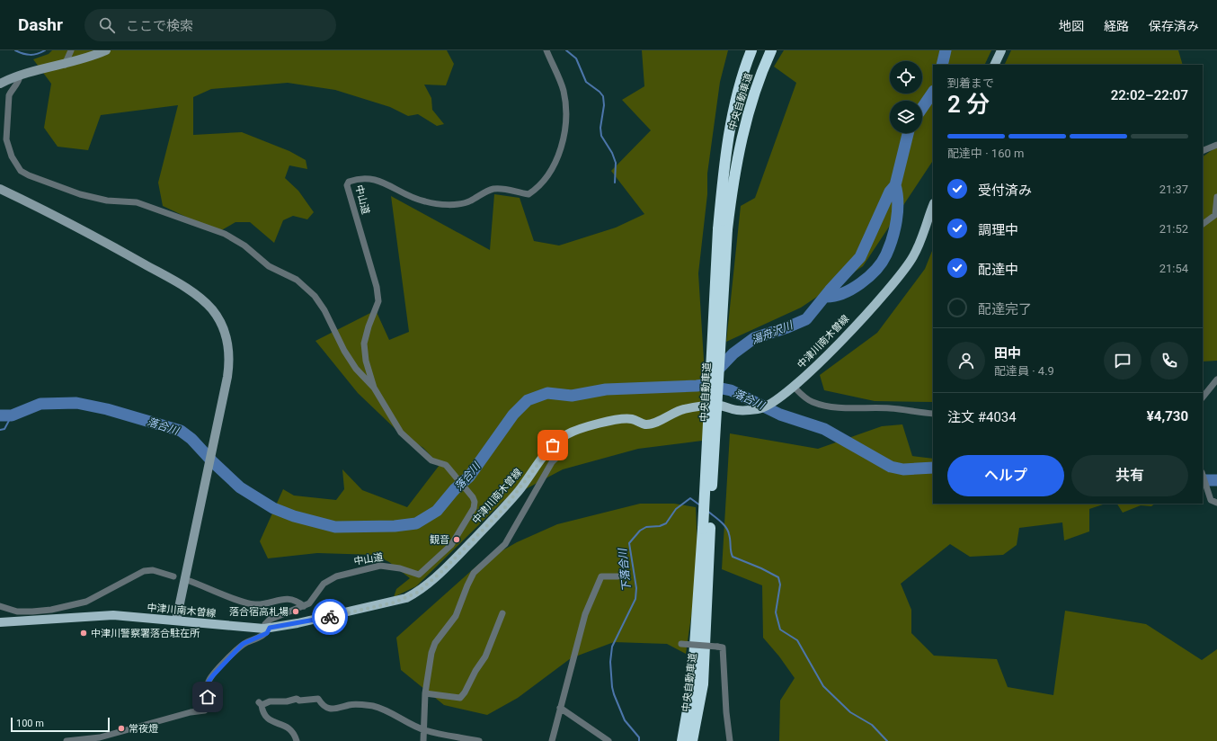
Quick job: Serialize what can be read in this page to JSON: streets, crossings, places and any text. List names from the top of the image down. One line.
{"streets":{"highway":["中央自動車道"],"main road":["中津川南木曽線"],"street":["中山道"]},"crossings":[["中山道","中津川南木曽線"]],"water":["湯舟沢川","落合川","下落合川"],"places":["観音","落合宿高札場","中津川警察署落合駐在所","常夜燈"],"scale_bar":"100 m","page":{"header":"Dashr","search":"ここで検索","nav":["地図","経路","保存済み"],"heading":["2 分","到着まで","22:02–22:07"],"panel":["田中","配達員 · 4.9","注文 #4034","¥4,730"],"bar":"配達中 · 160 m","list":[["受付済み","21:37"],["調理中","21:52"],["配達中","21:54"],"配達完了"],"buttons":["ヘルプ","共有"],"scale":"100 m"}}
